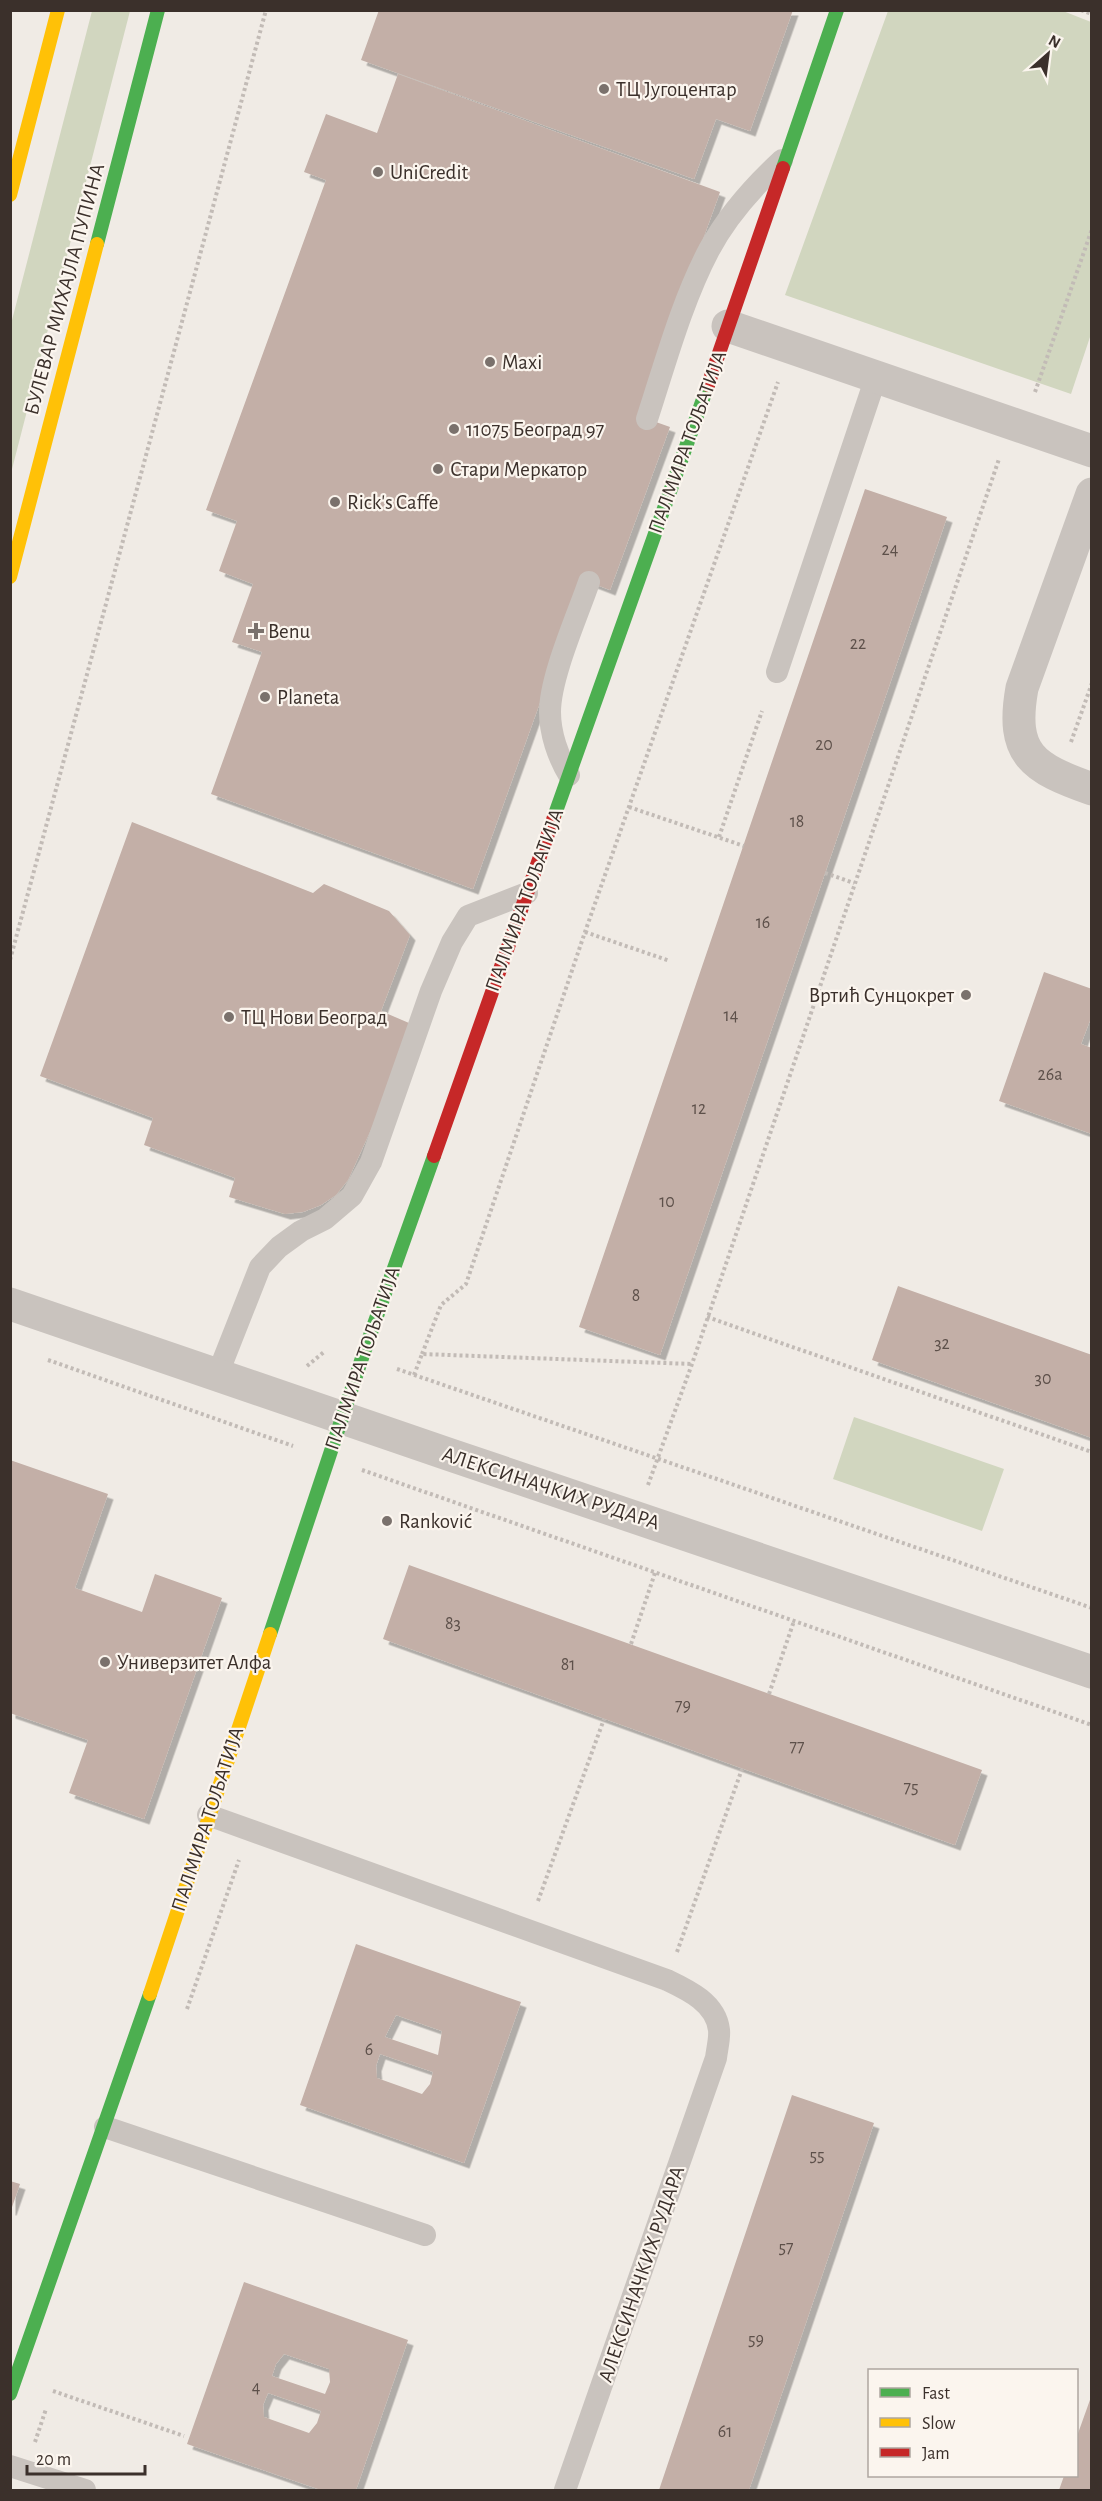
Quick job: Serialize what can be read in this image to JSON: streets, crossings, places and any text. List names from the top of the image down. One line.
{"streets":{"street":["БУЛЕВАР МИХАЈЛА ПУПИНА","ПАЛМИРА ТОЉАТИЈА","АЛЕКСИНАЧКИХ РУДАРА"]},"crossings":[["ПАЛМИРА ТОЉАТИЈА","АЛЕКСИНАЧКИХ РУДАРА"]],"places":{"other":["ТЦ Југоцентар","UniCredit","Maxi","11075 Београд 97","Стари Меркатор","Rick's Caffe","Planeta","Вртић Сунцокрет","ТЦ Нови Београд","Ranković","Универзитет Алфа"],"health":["Benu"]},"house_numbers":["24","22","20","18","16","14","26a","12","10","8","32","30","83","81","79","77","75","6","55","57","59","4","61"],"legend":["Fast","Slow","Jam"],"scale_bar":"20 m","north":"top right"}
